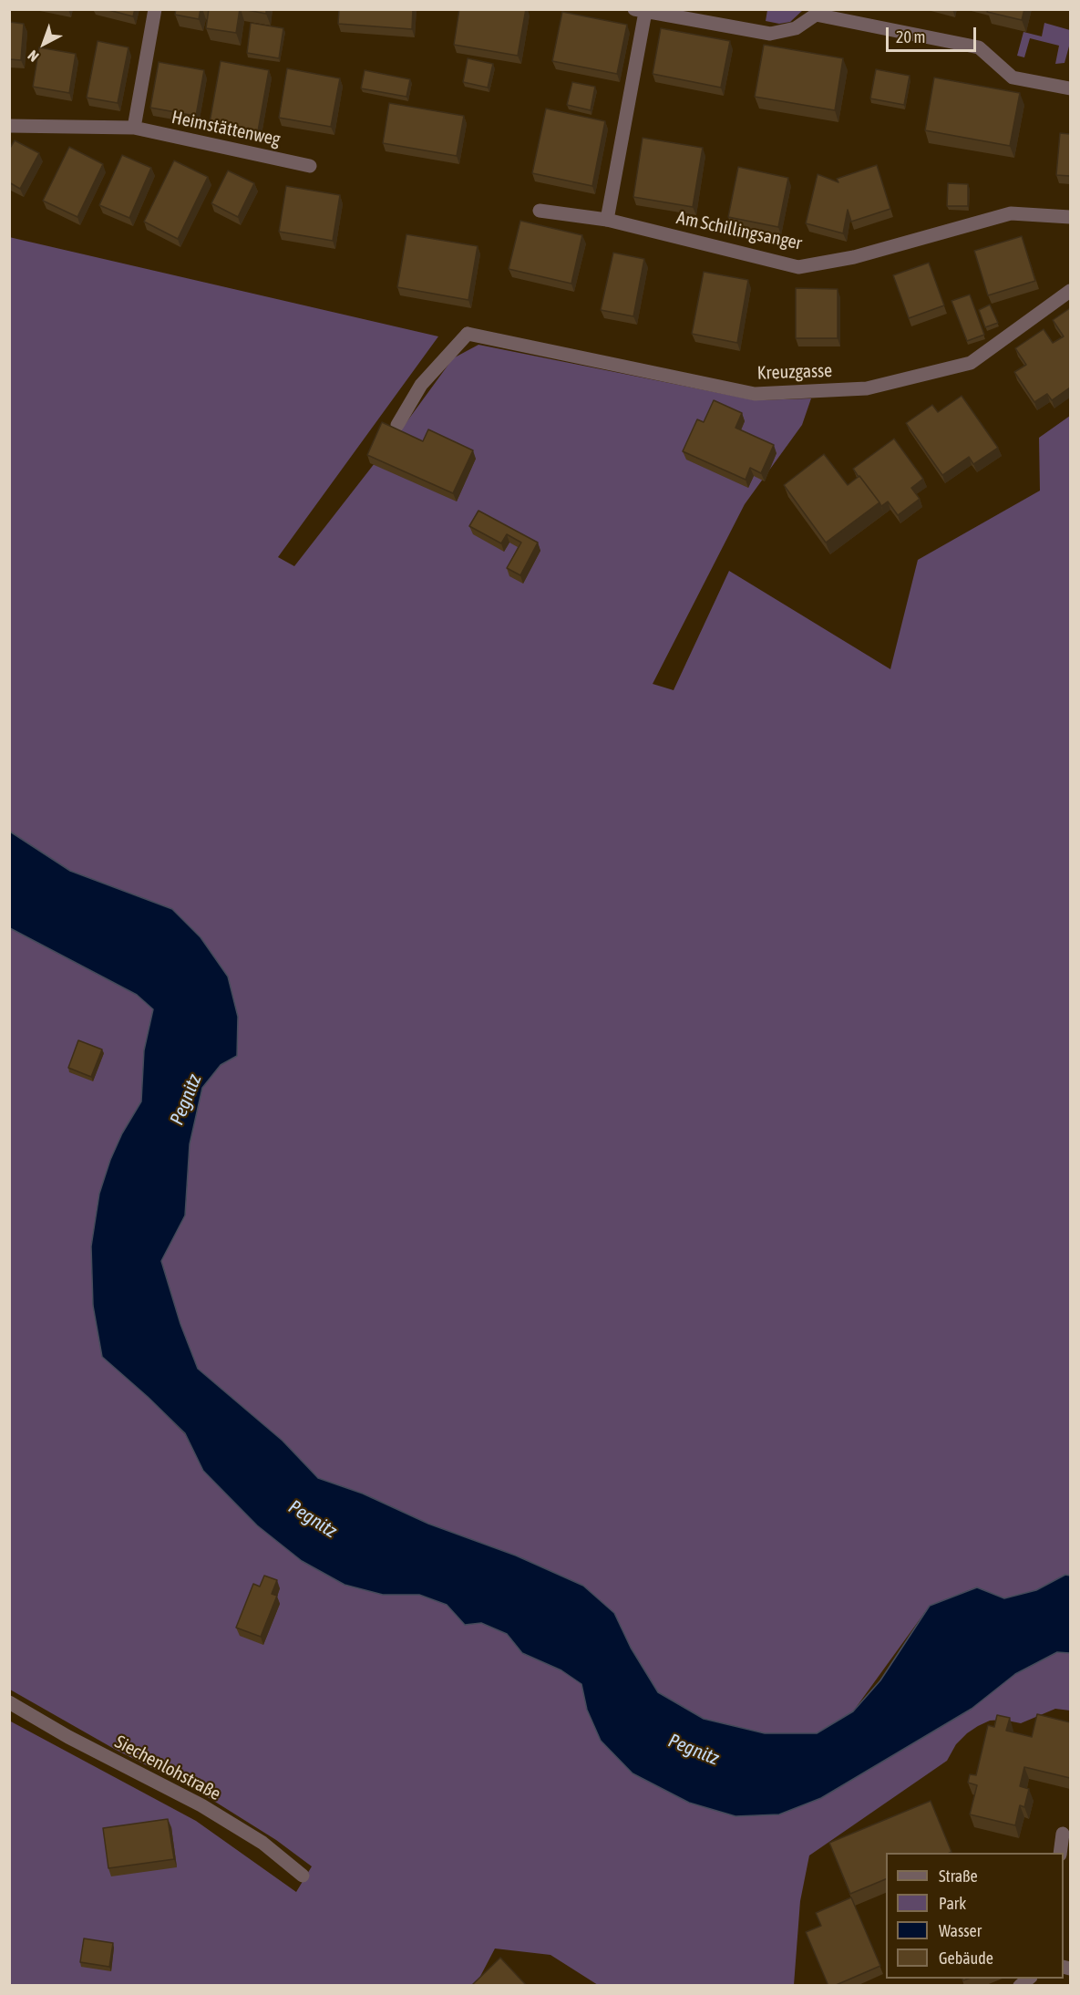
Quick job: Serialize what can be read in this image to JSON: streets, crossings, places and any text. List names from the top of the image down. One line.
{"streets":{"street":["Heimstättenweg","Am Schillingsanger","Kreuzgasse","Siechenlohstraße"]},"water":["Pegnitz"],"legend":["Straße","Park","Wasser","Gebäude"],"scale_bar":"20 m","north":"bottom left"}
